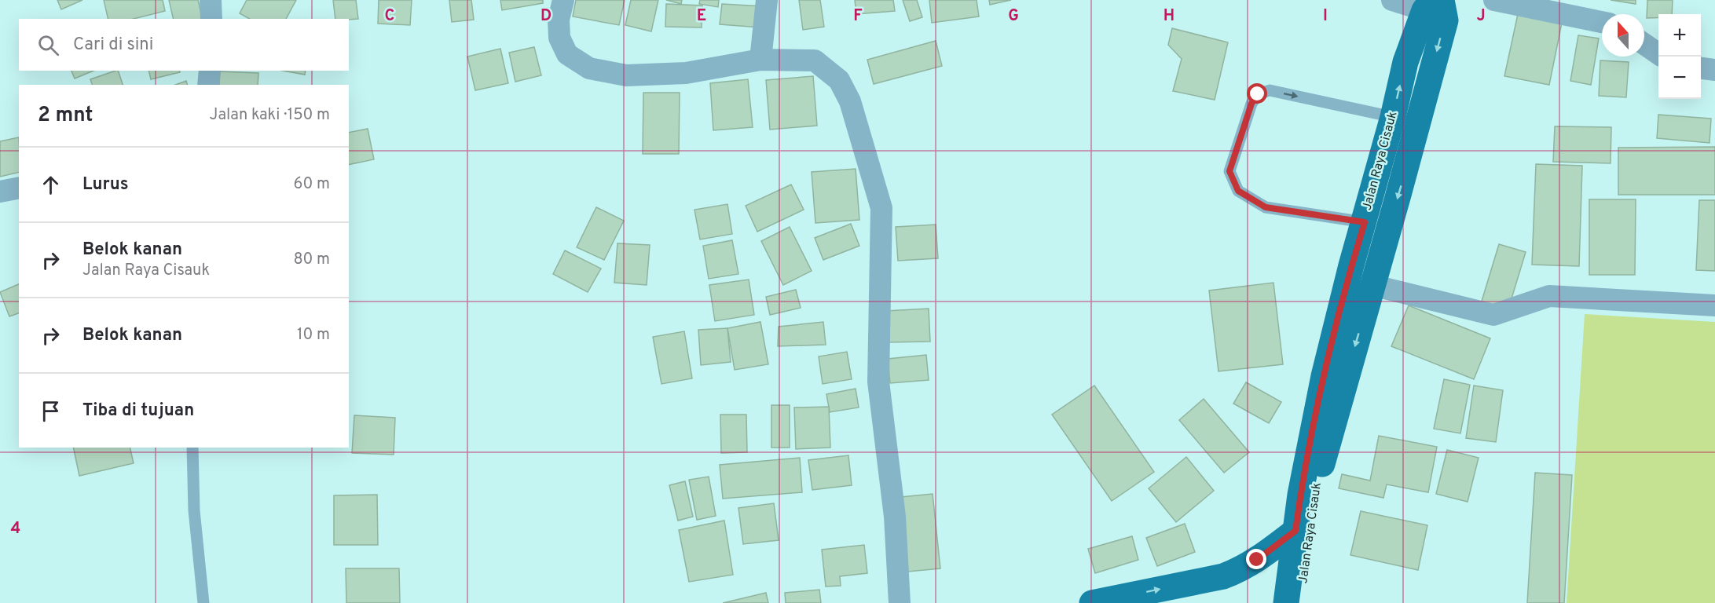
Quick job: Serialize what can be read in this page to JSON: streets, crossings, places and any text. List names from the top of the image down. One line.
{"streets":{"main road":["Jalan Raya Cisauk"]},"north":"top","page":{"map_buttons":["+","−"],"search":"Cari di sini","heading":["2 mnt","Jalan kaki · 150 m"],"list":[["Lurus","60 m"],["Belok kanan","Jalan Raya Cisauk","80 m"],["Belok kanan","10 m"],"Tiba di tujuan"]},"grid":{"columns":["C","D","E","F","G","H","I","J"],"rows":["4"]}}
